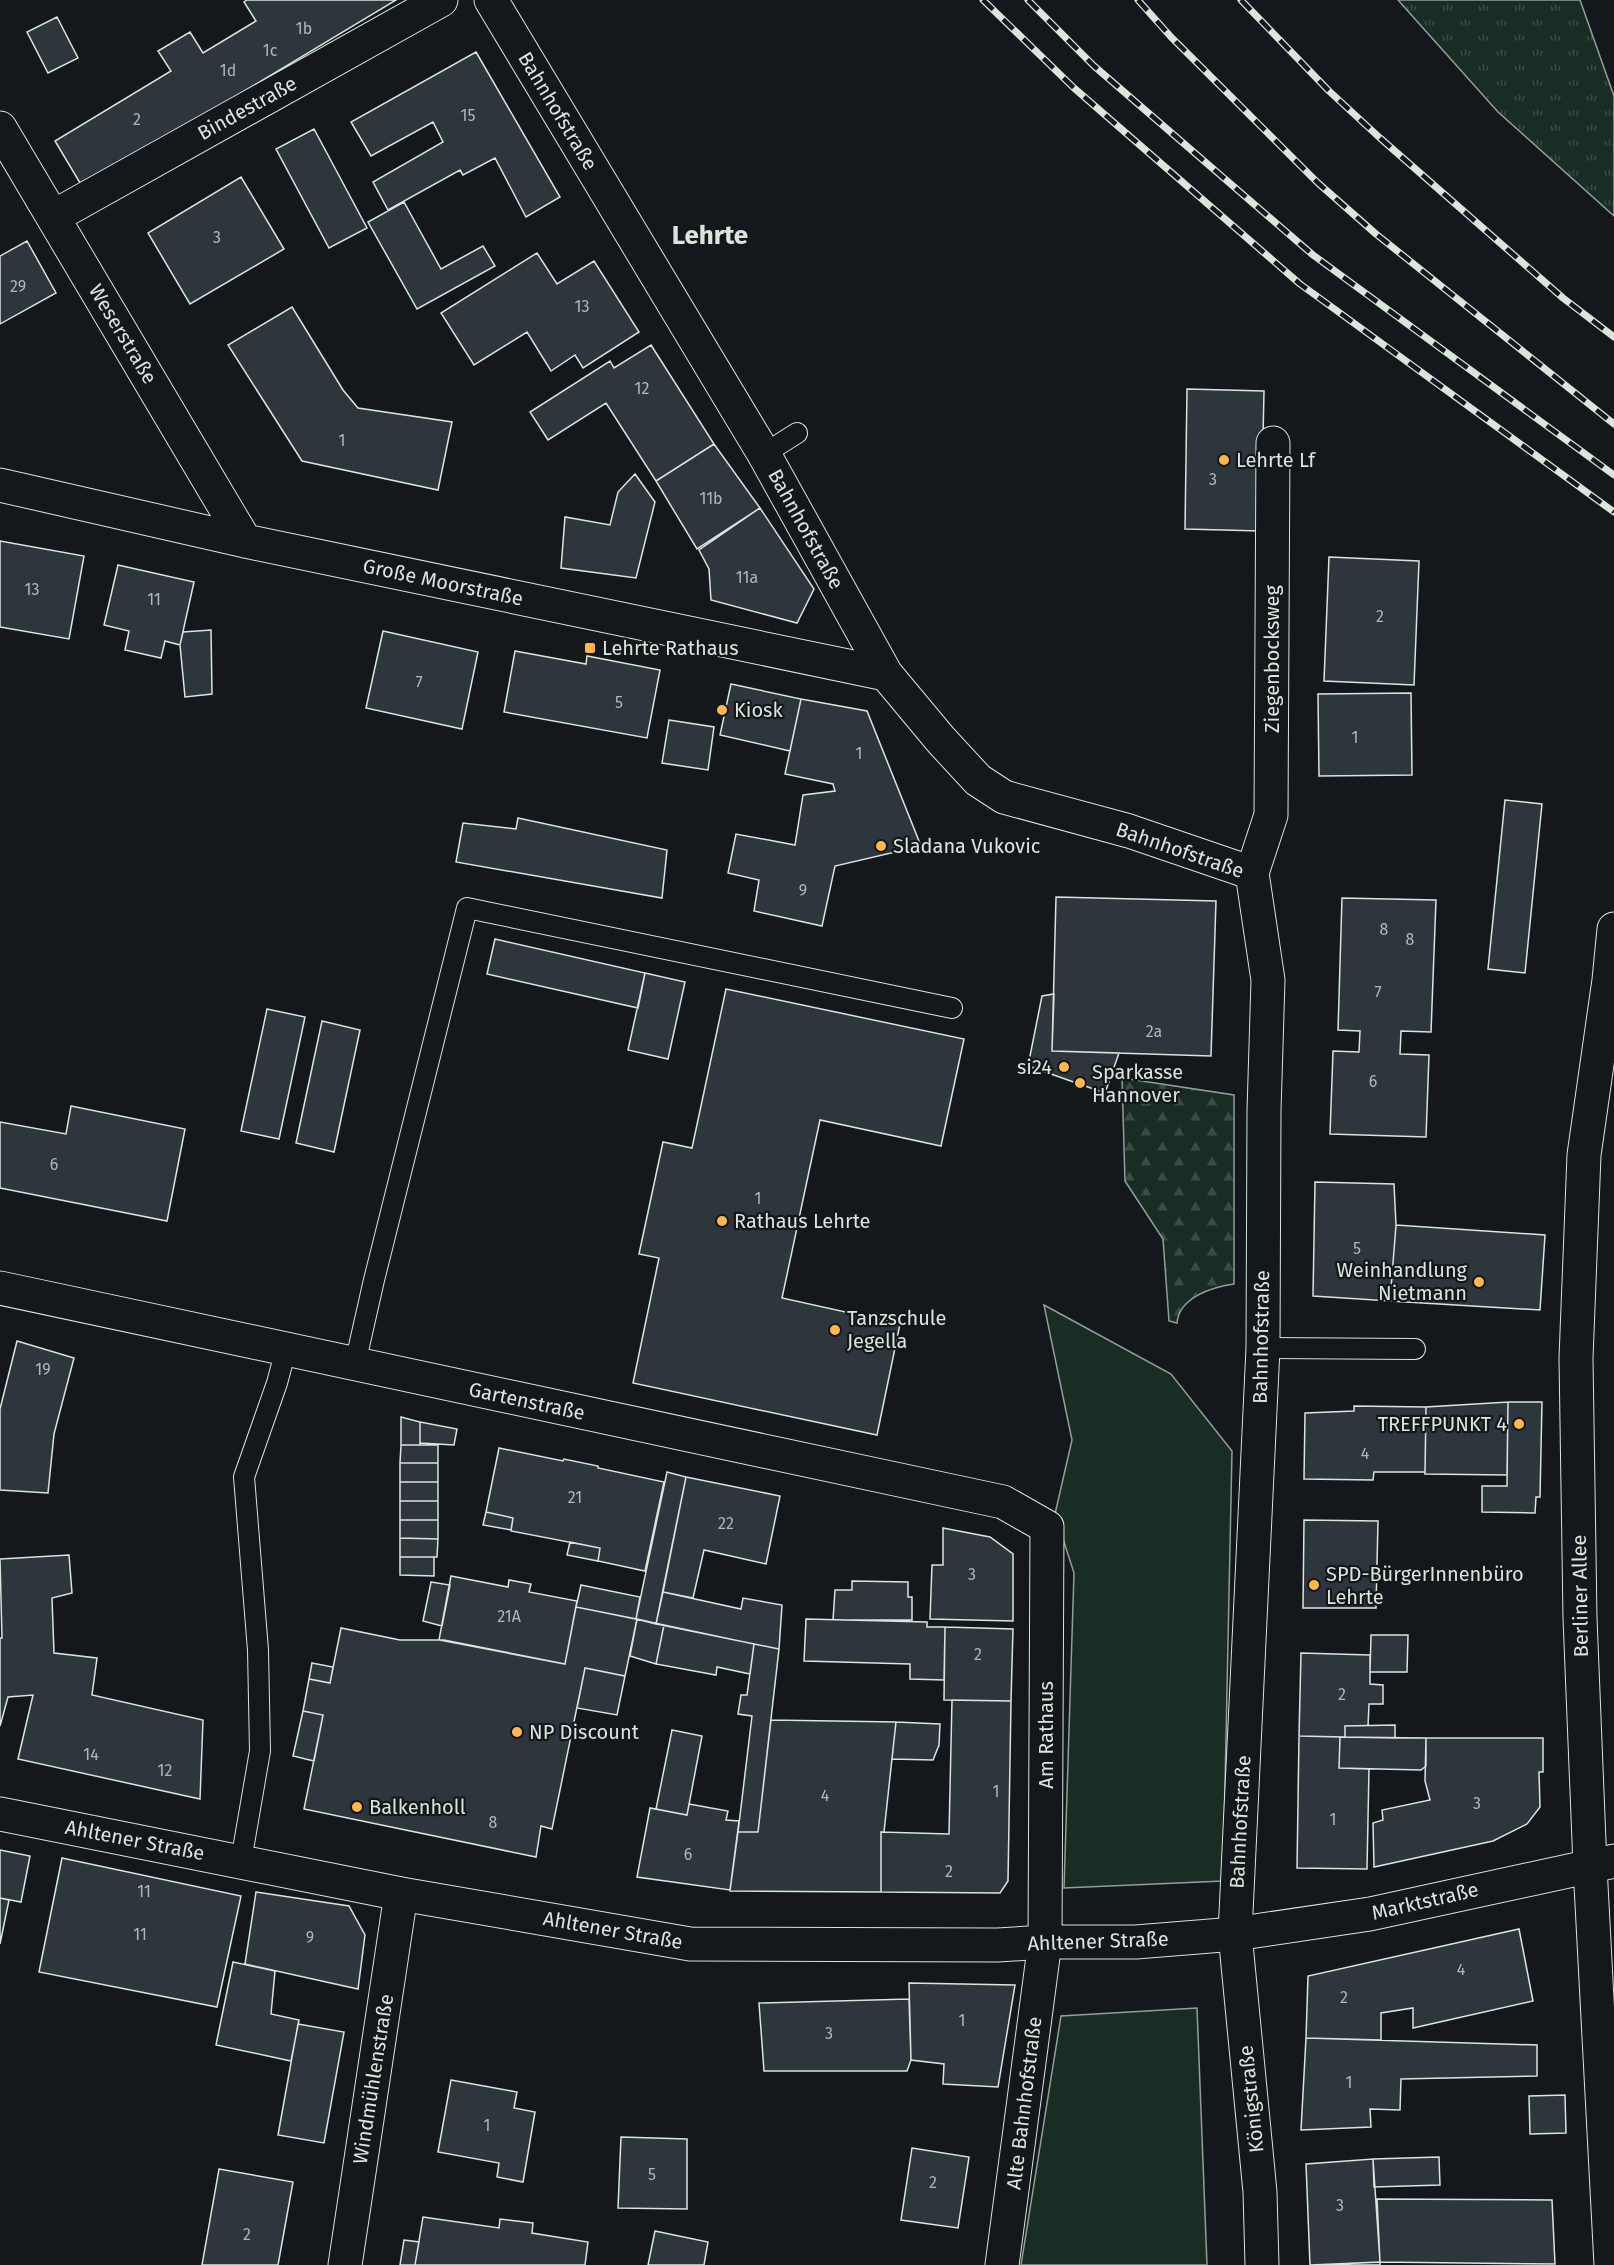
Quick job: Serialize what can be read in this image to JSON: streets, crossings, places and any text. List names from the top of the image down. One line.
{"streets":{"street":["Bindestraße","Bahnhofstraße","Weserstraße","Große Moorstraße","Ziegenbocksweg","Gartenstraße","Berliner Allee","Am Rathaus","Ahltener Straße","Marktstraße","Windmühlenstraße","Königstraße","Alte Bahnhofstraße"]},"crossings":[["Bindestraße","Weserstraße"],["Bahnhofstraße","Große Moorstraße"],["Bahnhofstraße","Ziegenbocksweg"],["Bahnhofstraße","Ahltener Straße"],["Bahnhofstraße","Marktstraße"],["Bahnhofstraße","Königstraße"],["Weserstraße","Große Moorstraße"],["Gartenstraße","Am Rathaus"],["Berliner Allee","Marktstraße"],["Am Rathaus","Ahltener Straße"],["Am Rathaus","Alte Bahnhofstraße"],["Ahltener Straße","Marktstraße"],["Ahltener Straße","Windmühlenstraße"],["Ahltener Straße","Königstraße"],["Ahltener Straße","Alte Bahnhofstraße"],["Marktstraße","Königstraße"]],"districts":["Lehrte"],"places":{"other":["Lehrte Lf","Kiosk","Sladana Vukovic","si24","Sparkasse Hannover","Rathaus Lehrte","Weinhandlung Nietmann","Tanzschule Jegella","TREFFPUNKT 4","SPD-BürgerInnenbüro Lehrte","NP Discount","Balkenholl"],"transit":["Lehrte Rathaus"]},"house_numbers":["1b","1c","1d","15","2","3","29","13","12","1","3","11b","11a","13","11","2","7","5","1","1","9","8","8","7","2a","6","6","1","5","19","4","21","22","3","21A","2","2","14","12","1","4","3","1","8","6","2","11","11","9","4","2","1","3","1","1","5","2","3","2"]}
